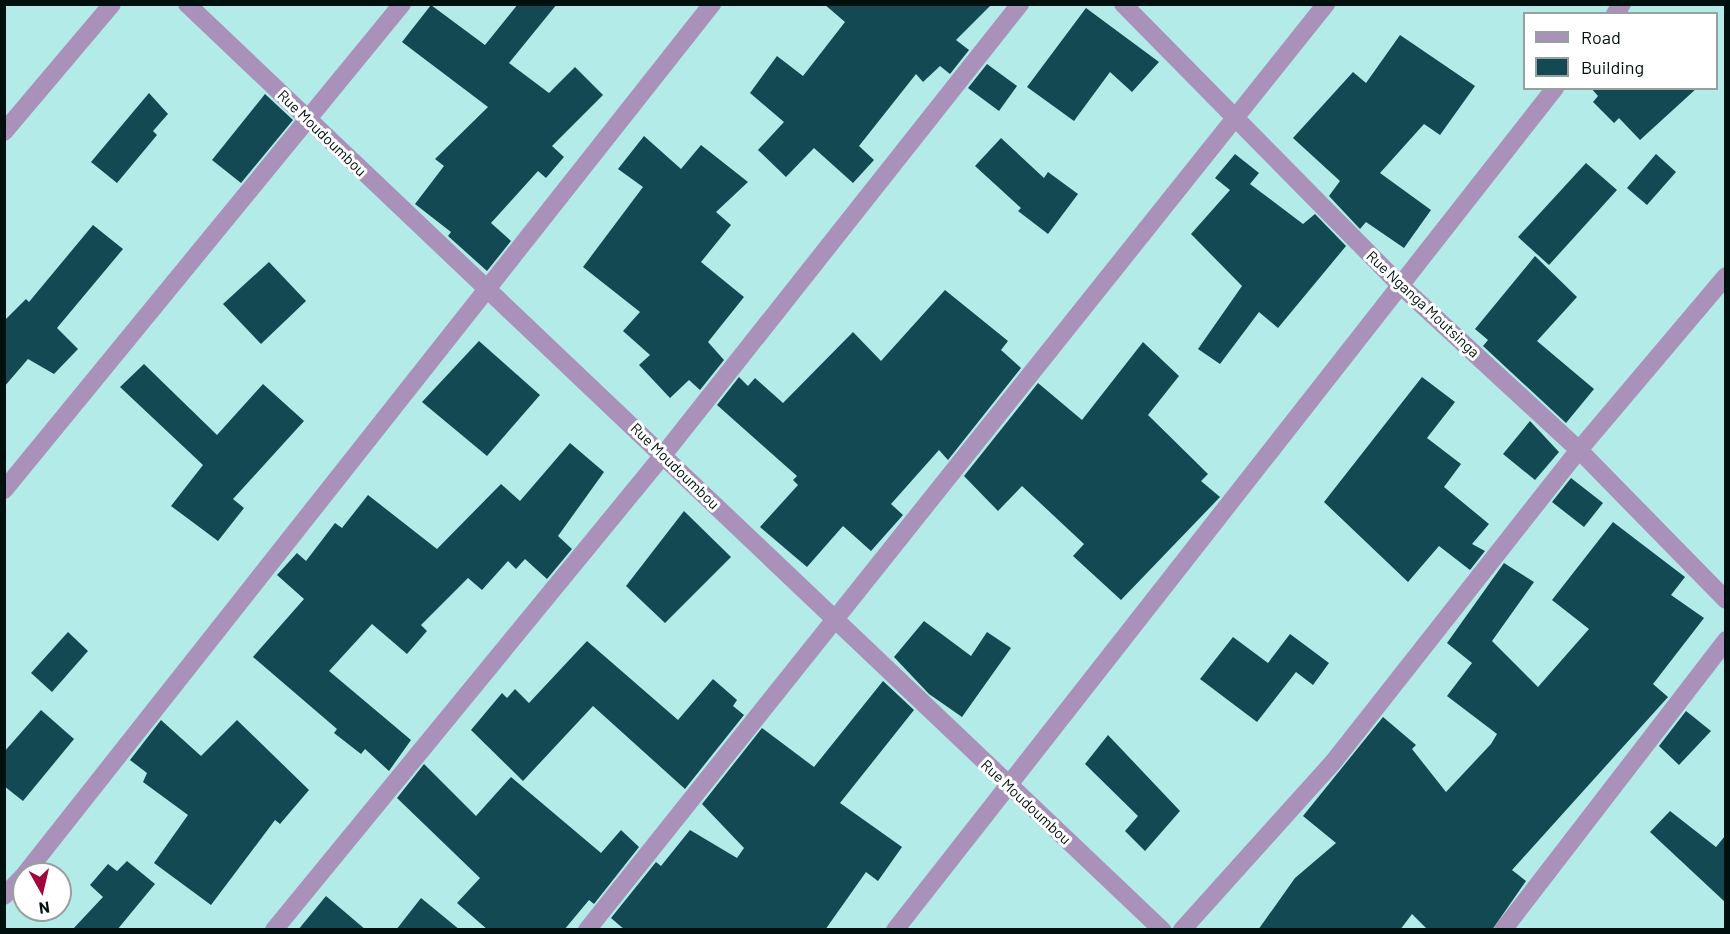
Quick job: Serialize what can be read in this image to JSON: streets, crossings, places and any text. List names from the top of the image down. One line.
{"streets":{"street":["Rue Moudoumbou","Rue Nganga Moutsinga"]},"legend":["Road","Building"],"north":"bottom"}
